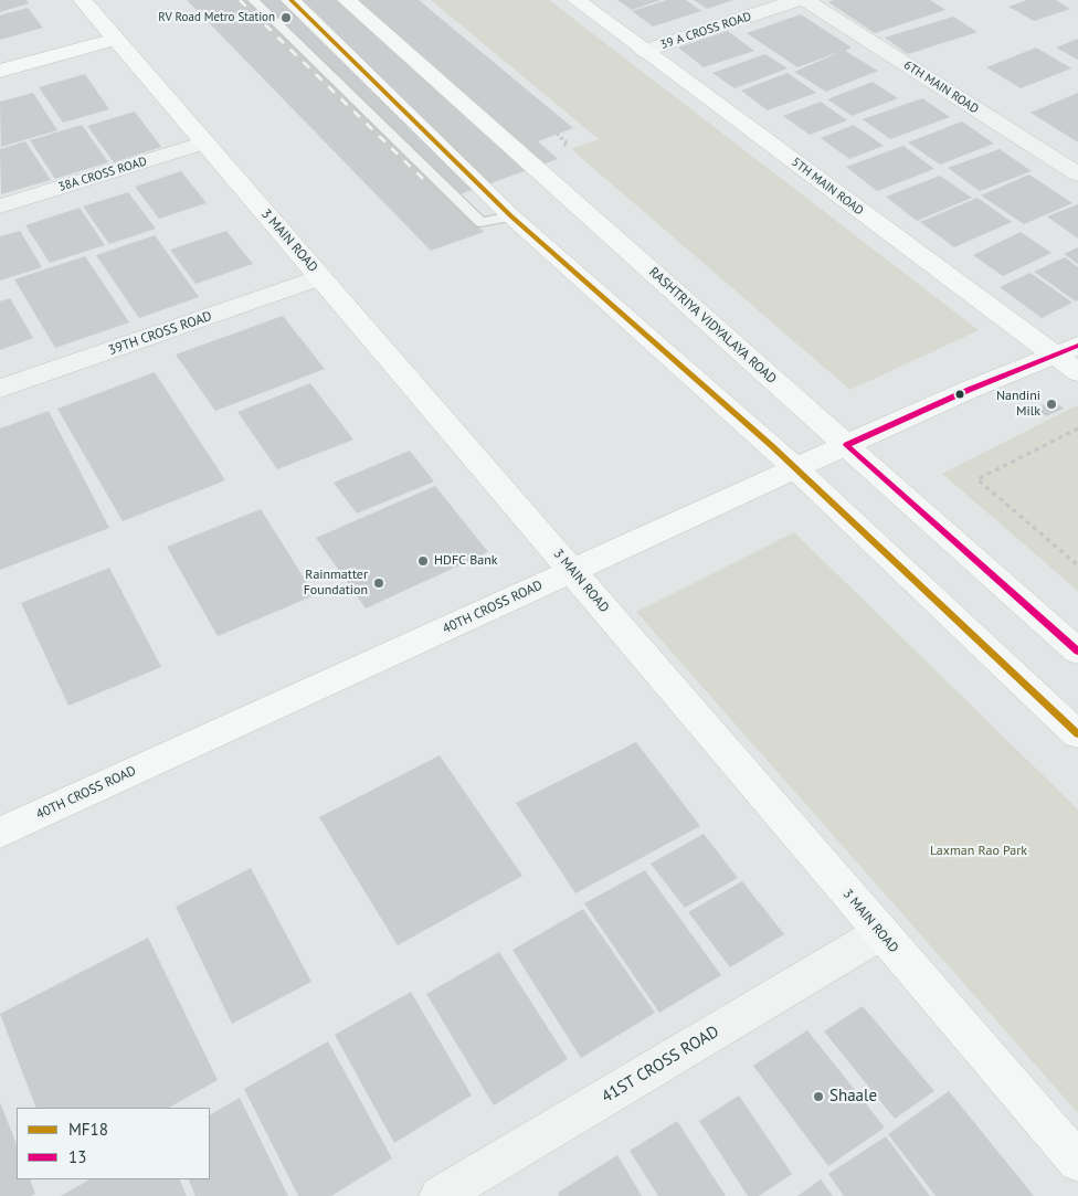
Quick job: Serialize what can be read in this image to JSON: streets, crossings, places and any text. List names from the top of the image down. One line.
{"streets":{"street":["39 A CROSS ROAD","6TH MAIN ROAD","38A CROSS ROAD","5TH MAIN ROAD","3 MAIN ROAD","RASHTRIYA VIDYALAYA ROAD","39TH CROSS ROAD","40TH CROSS ROAD","41ST CROSS ROAD"]},"crossings":[["39 A CROSS ROAD","5TH MAIN ROAD"],["38A CROSS ROAD","3 MAIN ROAD"],["5TH MAIN ROAD","40TH CROSS ROAD"],["3 MAIN ROAD","39TH CROSS ROAD"],["3 MAIN ROAD","40TH CROSS ROAD"],["3 MAIN ROAD","41ST CROSS ROAD"],["RASHTRIYA VIDYALAYA ROAD","40TH CROSS ROAD"]],"parks":["Laxman Rao Park"],"places":["RV Road Metro Station","Nandini Milk","HDFC Bank","Rainmatter Foundation","Shaale"],"lines":["transit line MF18","transit line 13"],"legend":["MF18","13"]}
